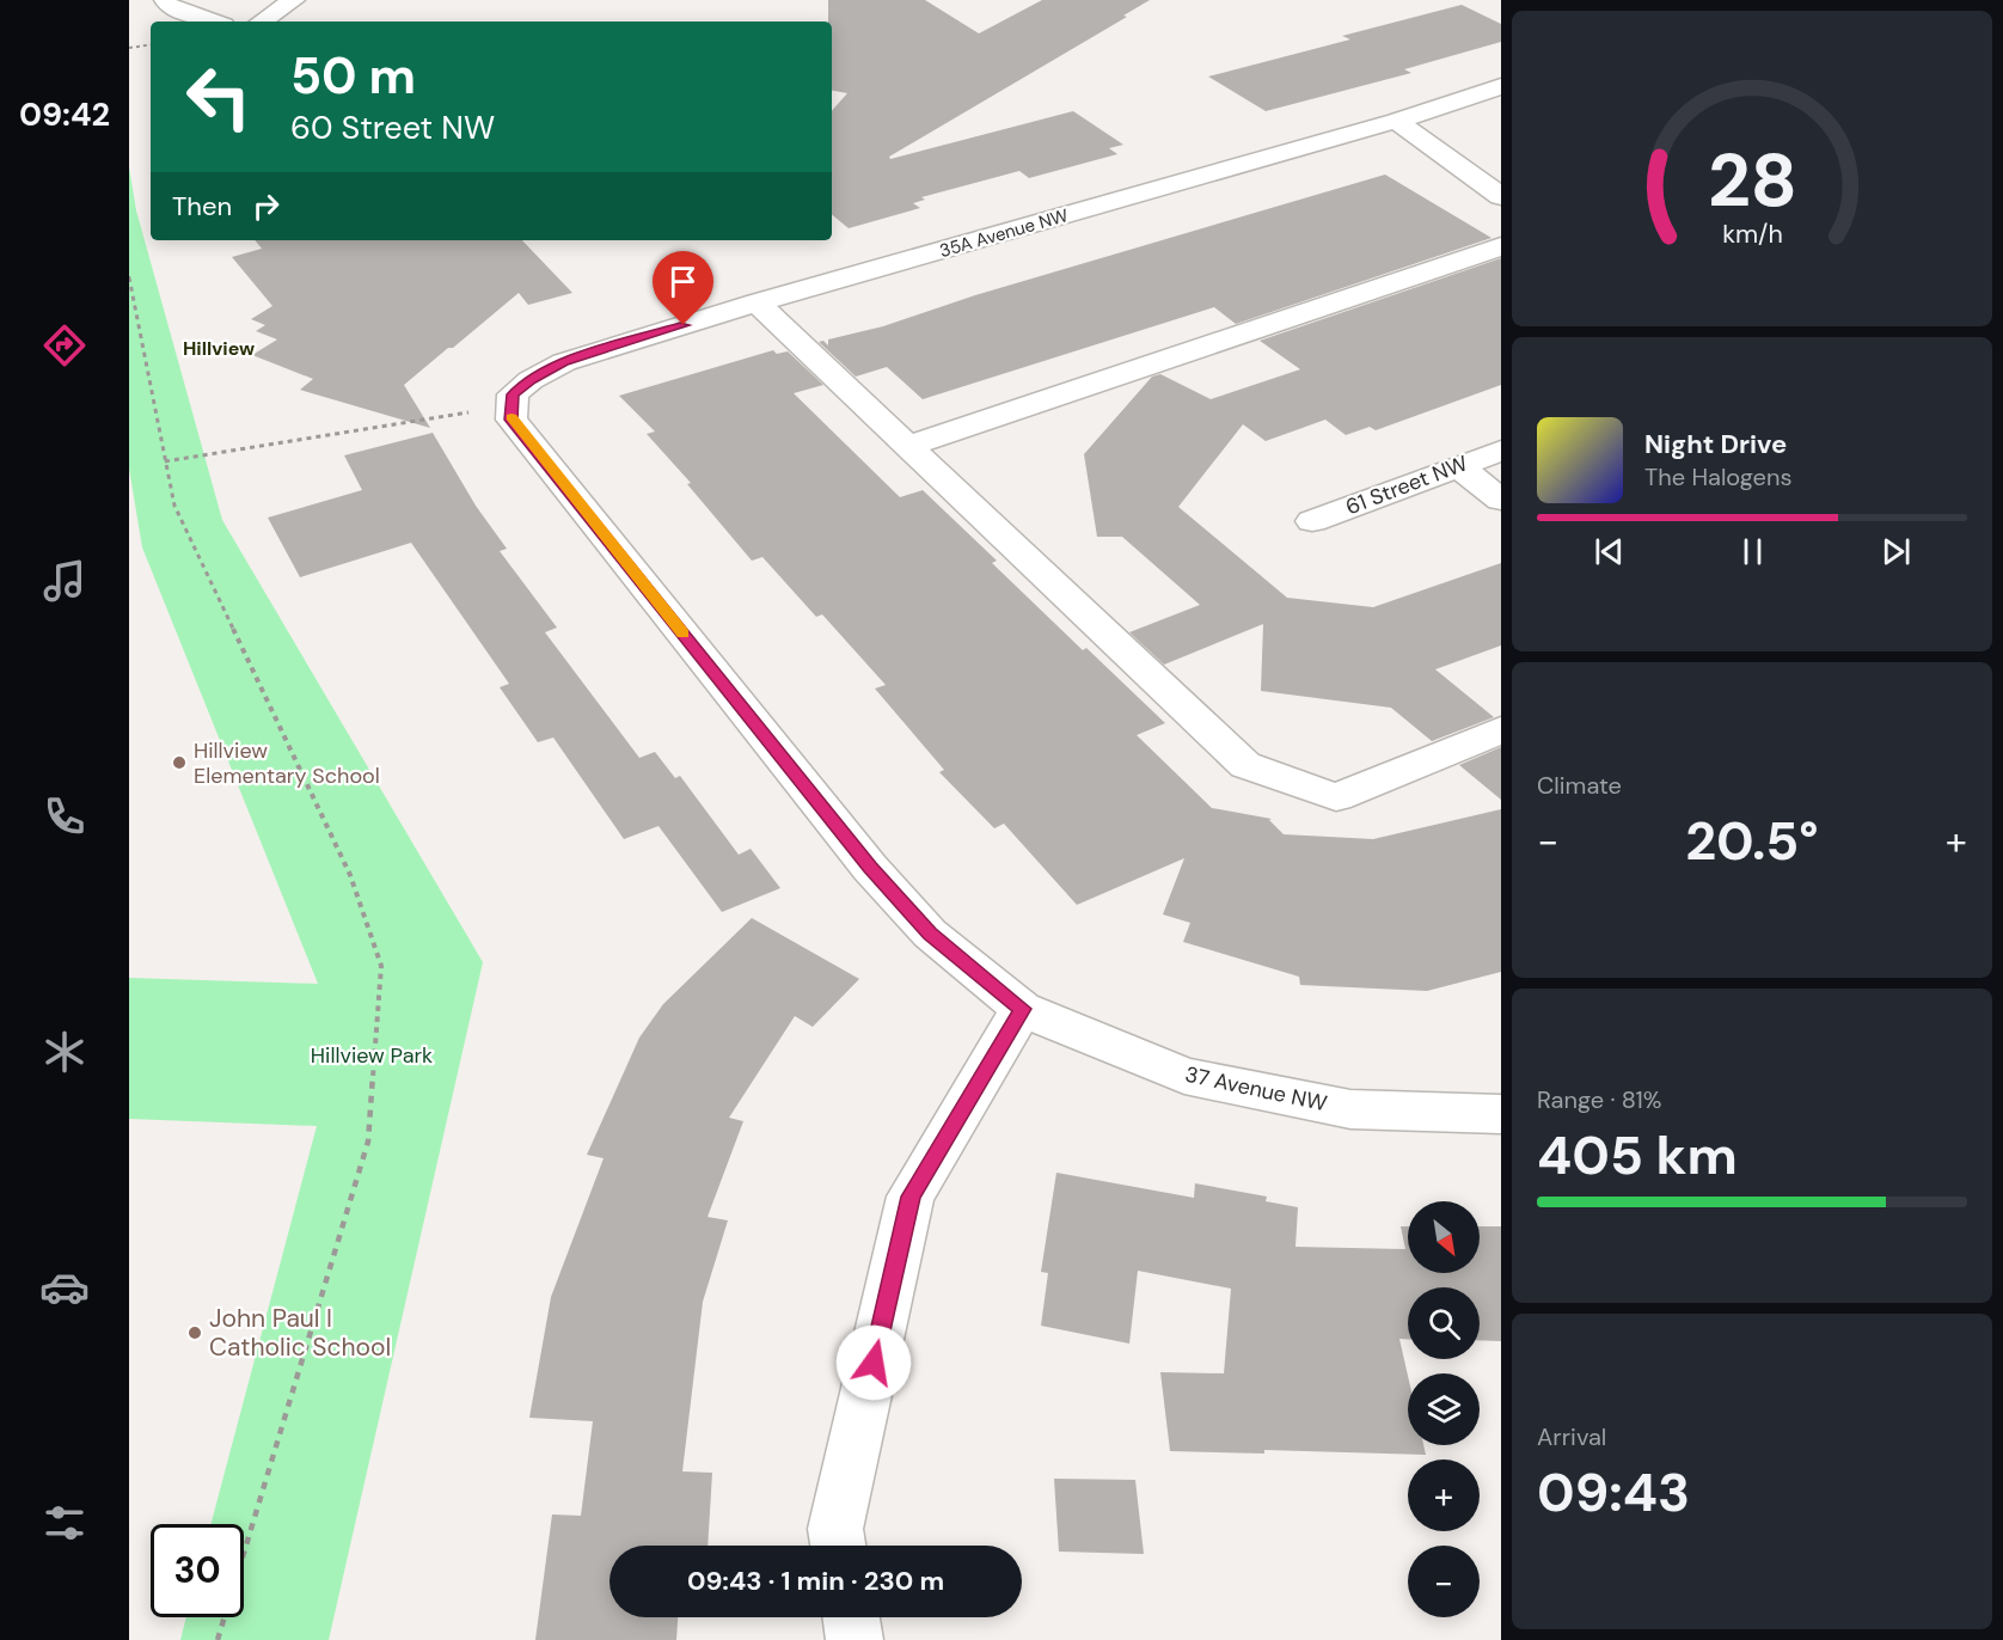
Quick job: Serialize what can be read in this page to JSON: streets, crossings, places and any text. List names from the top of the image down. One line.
{"streets":{"street":["35A Avenue NW","61 Street NW","37 Avenue NW"]},"crossings":[["35A Avenue NW","37 Avenue NW"]],"districts":["Hillview"],"parks":["Hillview Park"],"places":["Hillview Elementary School","John Paul I Catholic School"],"north":"bottom right","page":{"tabs":"09:42","turn":["50 m","60 Street NW"],"then":"Then","song":["Night Drive","The Halogens"],"tile":["Climate",["Range · 81%","405 km"],["Arrival","09:43"]],"heat":["−","20.5°","+"],"map_buttons":["+","−"],"limit":"30","trip":"09:43 · 1 min · 230 m","gauge":["28","km/h"]}}
